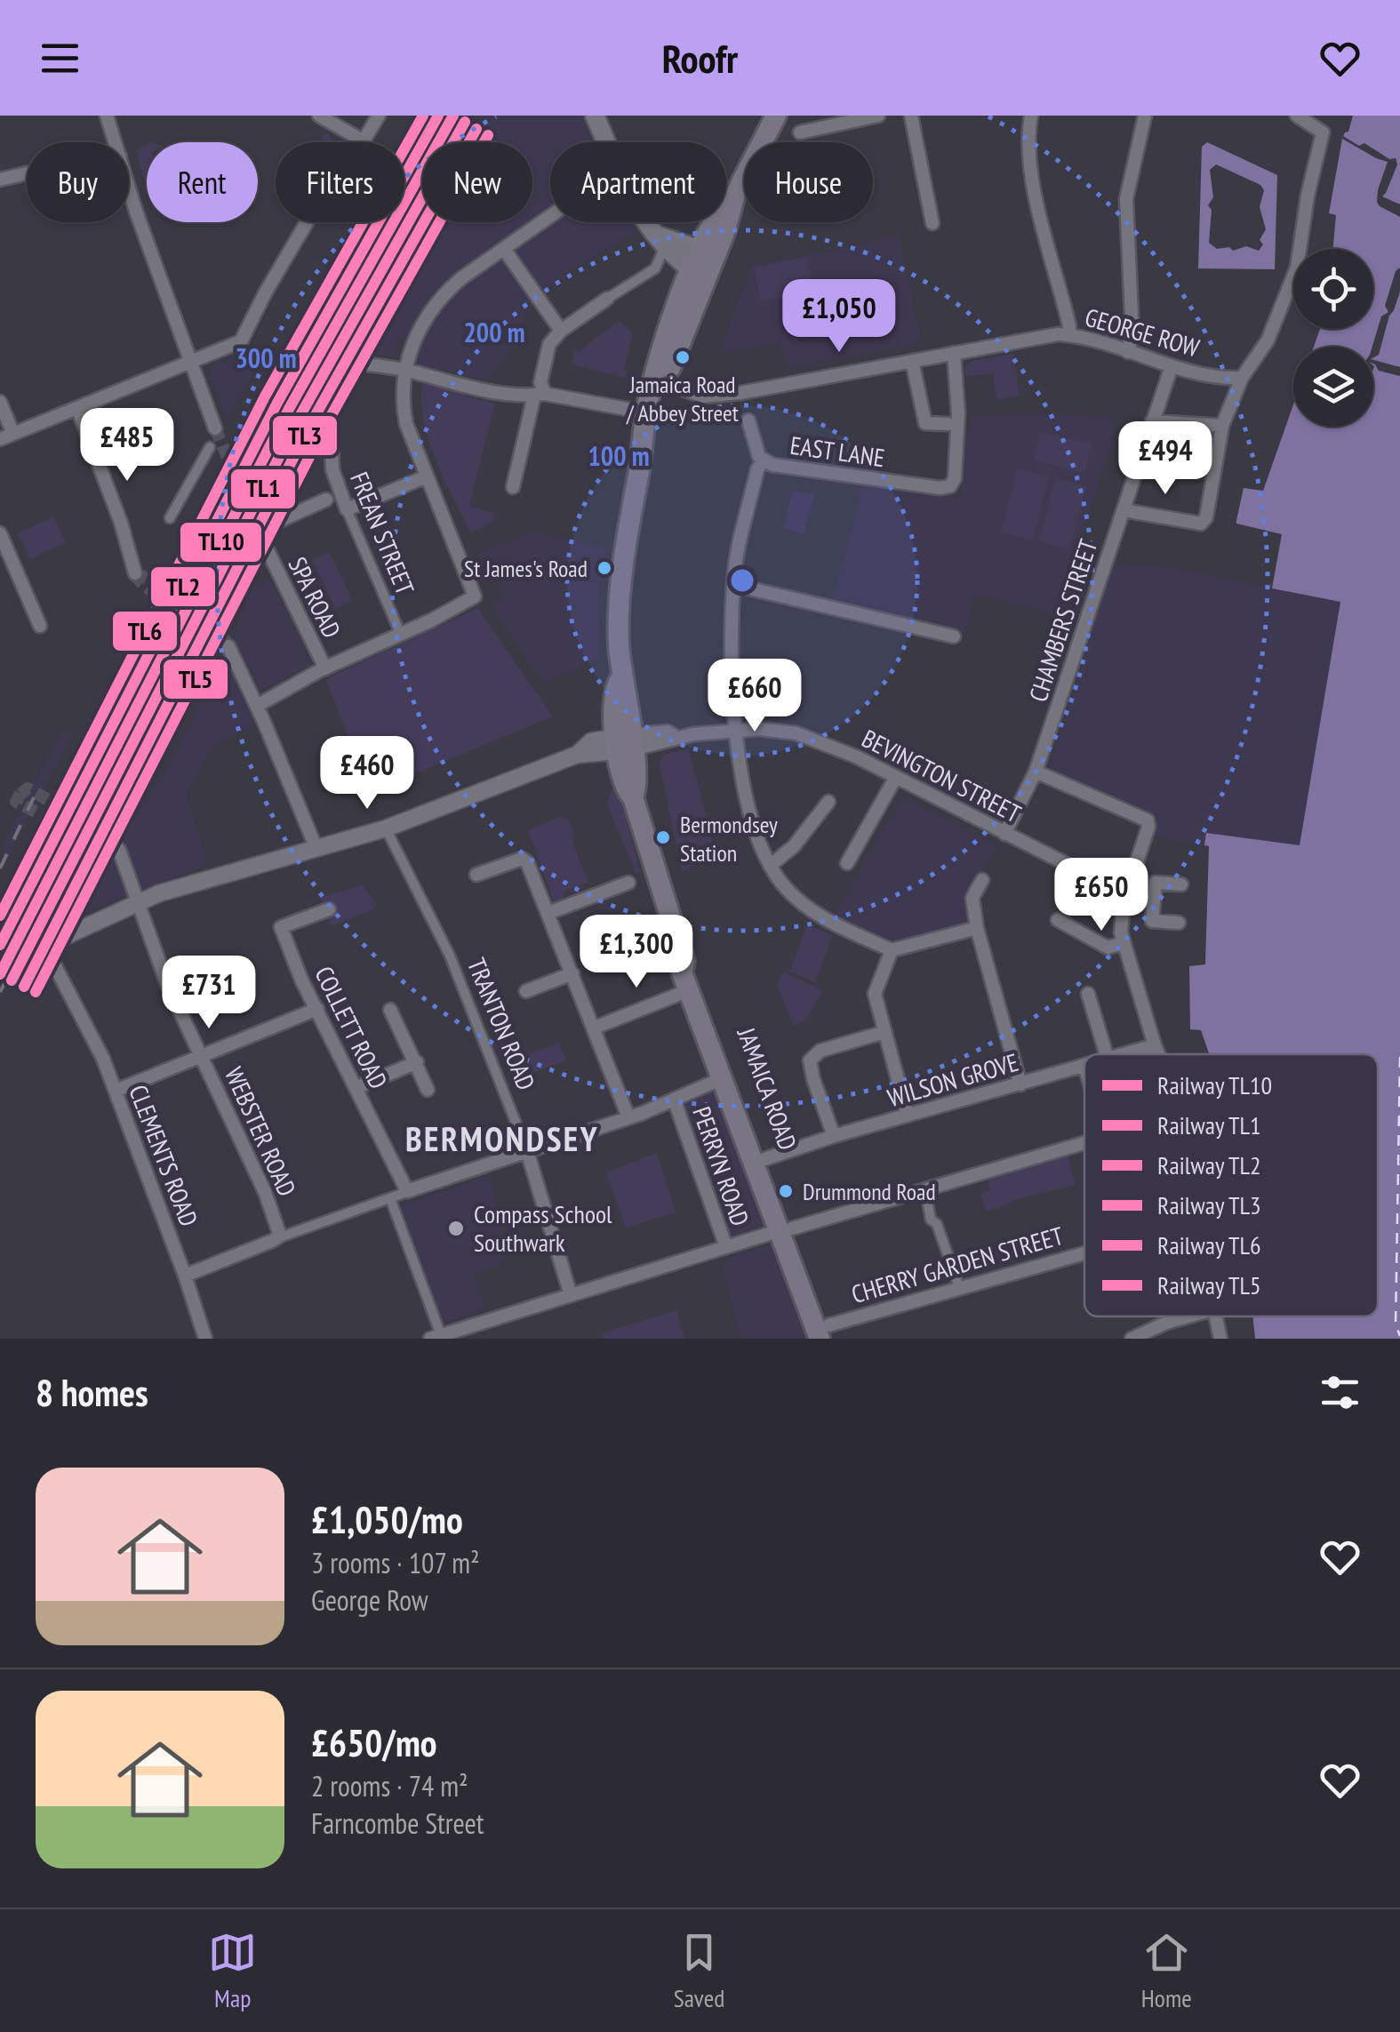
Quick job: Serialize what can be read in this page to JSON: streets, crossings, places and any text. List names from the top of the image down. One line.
{"streets":{"main road":["JAMAICA ROAD"],"street":["GEORGE ROW","EAST LANE","FREAN STREET","SPA ROAD","CHAMBERS STREET","BEVINGTON STREET","TRANTON ROAD","COLLETT ROAD","WILSON GROVE","WEBSTER ROAD","CLEMENTS ROAD","PERRYN ROAD","CHERRY GARDEN STREET"]},"crossings":[["GEORGE ROW","EAST LANE"],["GEORGE ROW","CHAMBERS STREET"],["GEORGE ROW","JAMAICA ROAD"],["CHAMBERS STREET","BEVINGTON STREET"],["BEVINGTON STREET","JAMAICA ROAD"],["WILSON GROVE","JAMAICA ROAD"],["JAMAICA ROAD","CHERRY GARDEN STREET"]],"districts":["BERMONDSEY"],"places":["Jamaica Road / Abbey Street","St James's Road","Bermondsey Station","Drummond Road","Compass School Southwark"],"lines":["rail line TL10","rail line TL2","rail line TL6","rail line TL1","rail line TL3","rail line TL5"],"legend":["Railway TL10","Railway TL1","Railway TL2","Railway TL3","Railway TL6","Railway TL5"],"page":{"header":"Roofr","chip":["Buy","Rent","Filters","New","Apartment","House"],"price":["£1,050","£485","£494","£660","£460","£650","£1,300","£731"],"heading":"8 homes","list":[{"name":"£1,050/mo","note":"3 rooms · 107 m² · George Row"},{"name":"£650/mo","note":"2 rooms · 74 m² · Farncombe Street"}],"tabs":["Map","Saved","Home"]},"rings":["200 m","300 m","100 m"]}
